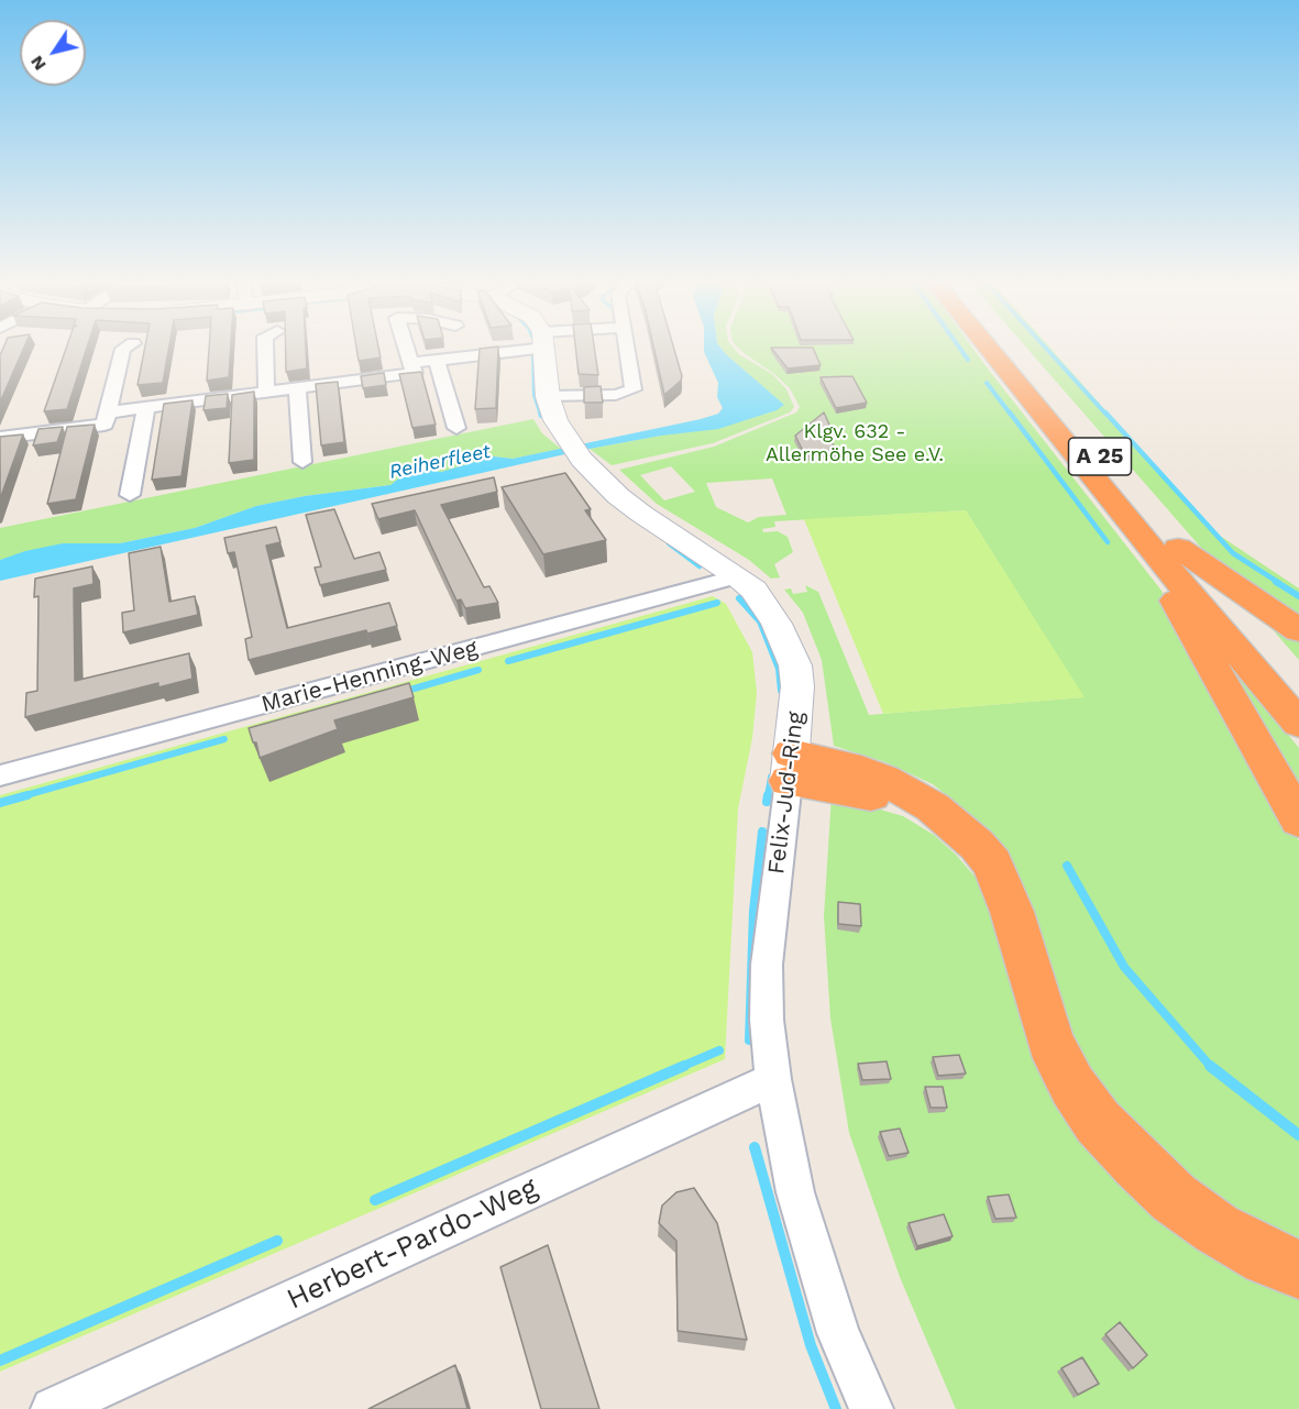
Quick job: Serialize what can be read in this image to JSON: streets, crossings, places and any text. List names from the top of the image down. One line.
{"streets":{"highway":["A 25"],"street":["Marie-Henning-Weg","Felix-Jud-Ring","Herbert-Pardo-Weg"]},"crossings":[["Marie-Henning-Weg","Felix-Jud-Ring"],["Felix-Jud-Ring","Herbert-Pardo-Weg"]],"water":["Reiherfleet"],"parks":["Klgv. 632 - Allermöhe See e.V."],"north":"bottom left"}
